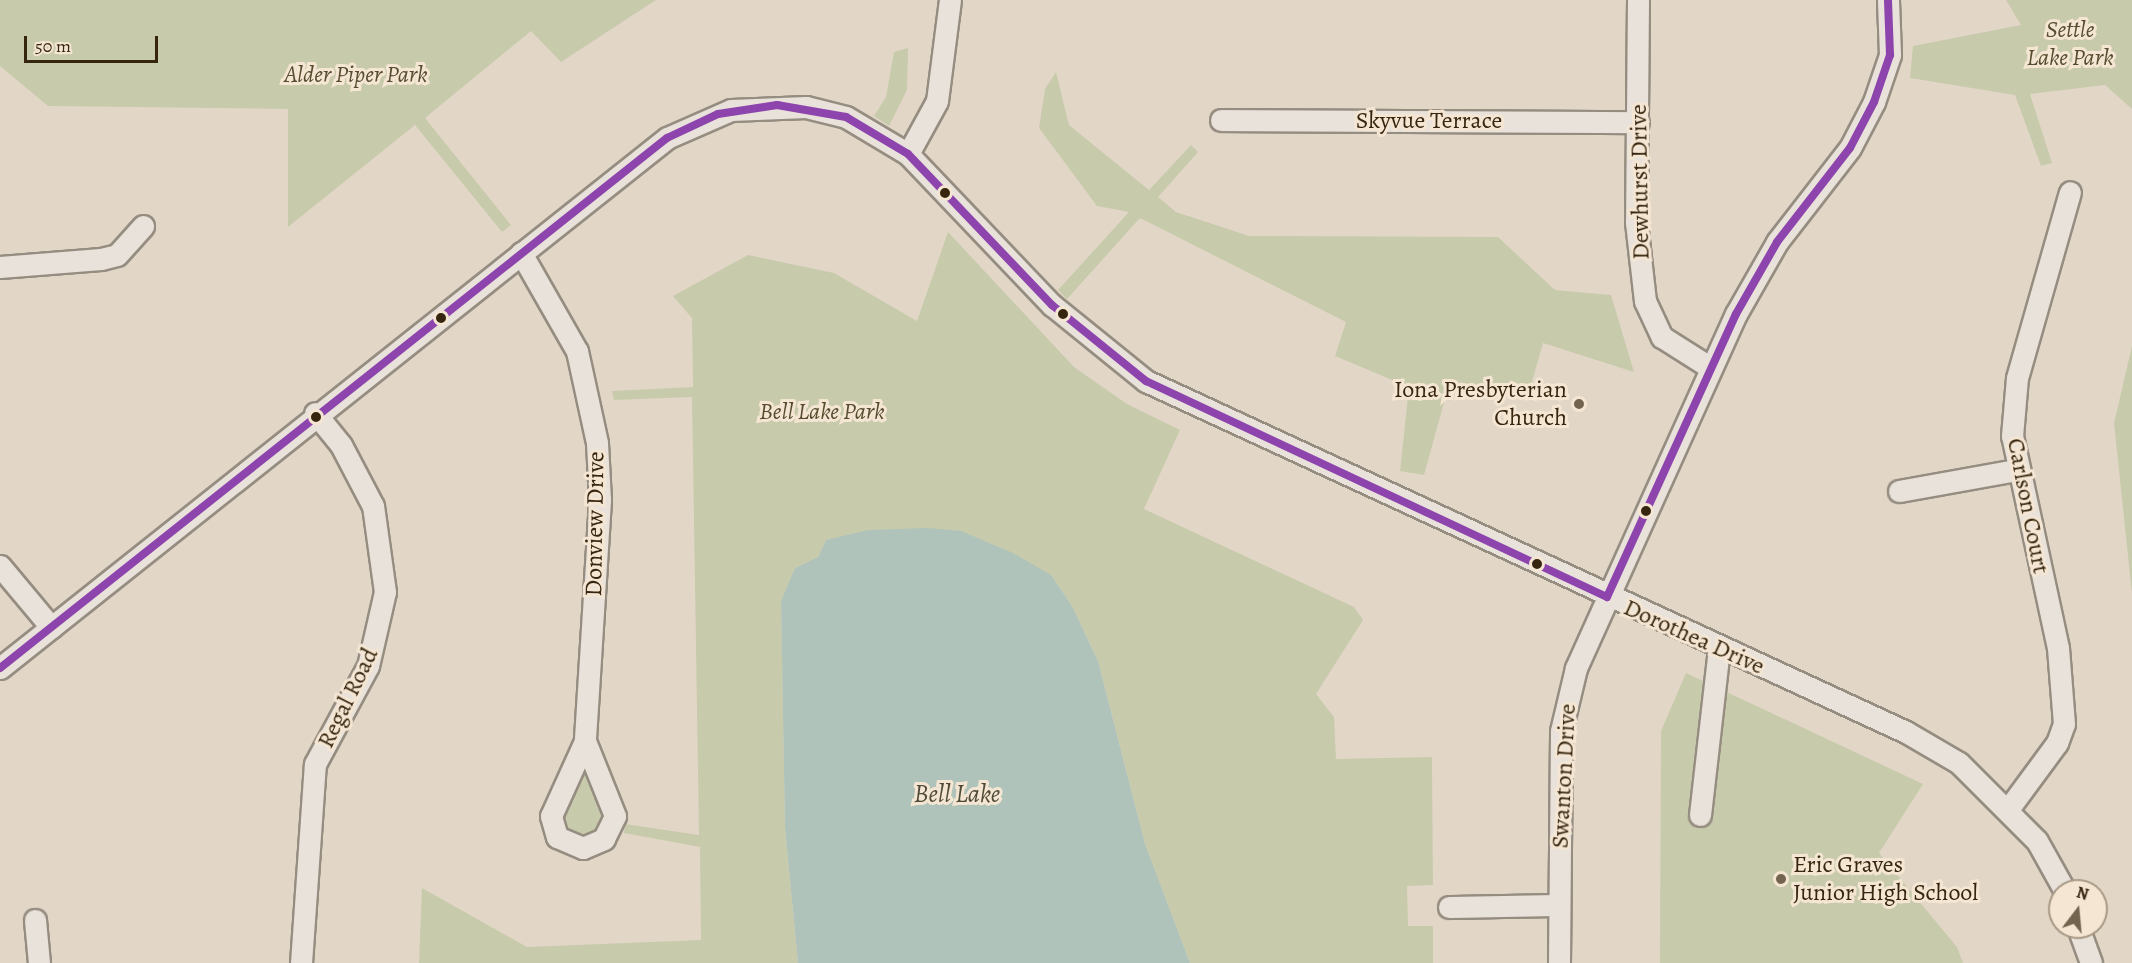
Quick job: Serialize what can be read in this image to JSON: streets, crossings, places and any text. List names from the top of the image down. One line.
{"streets":{"street":["Skyvue Terrace","Dewhurst Drive","Carlson Court","Donview Drive","Dorothea Drive","Regal Road","Swanton Drive"]},"crossings":[["Skyvue Terrace","Dewhurst Drive"],["Dewhurst Drive","Swanton Drive"],["Carlson Court","Dorothea Drive"],["Donview Drive","Dorothea Drive"],["Dorothea Drive","Regal Road"],["Dorothea Drive","Swanton Drive"]],"water":["Bell Lake"],"parks":["Settle Lake Park","Alder Piper Park","Bell Lake Park"],"places":["Iona Presbyterian Church","Eric Graves Junior High School"],"scale_bar":"50 m","north":"top"}
